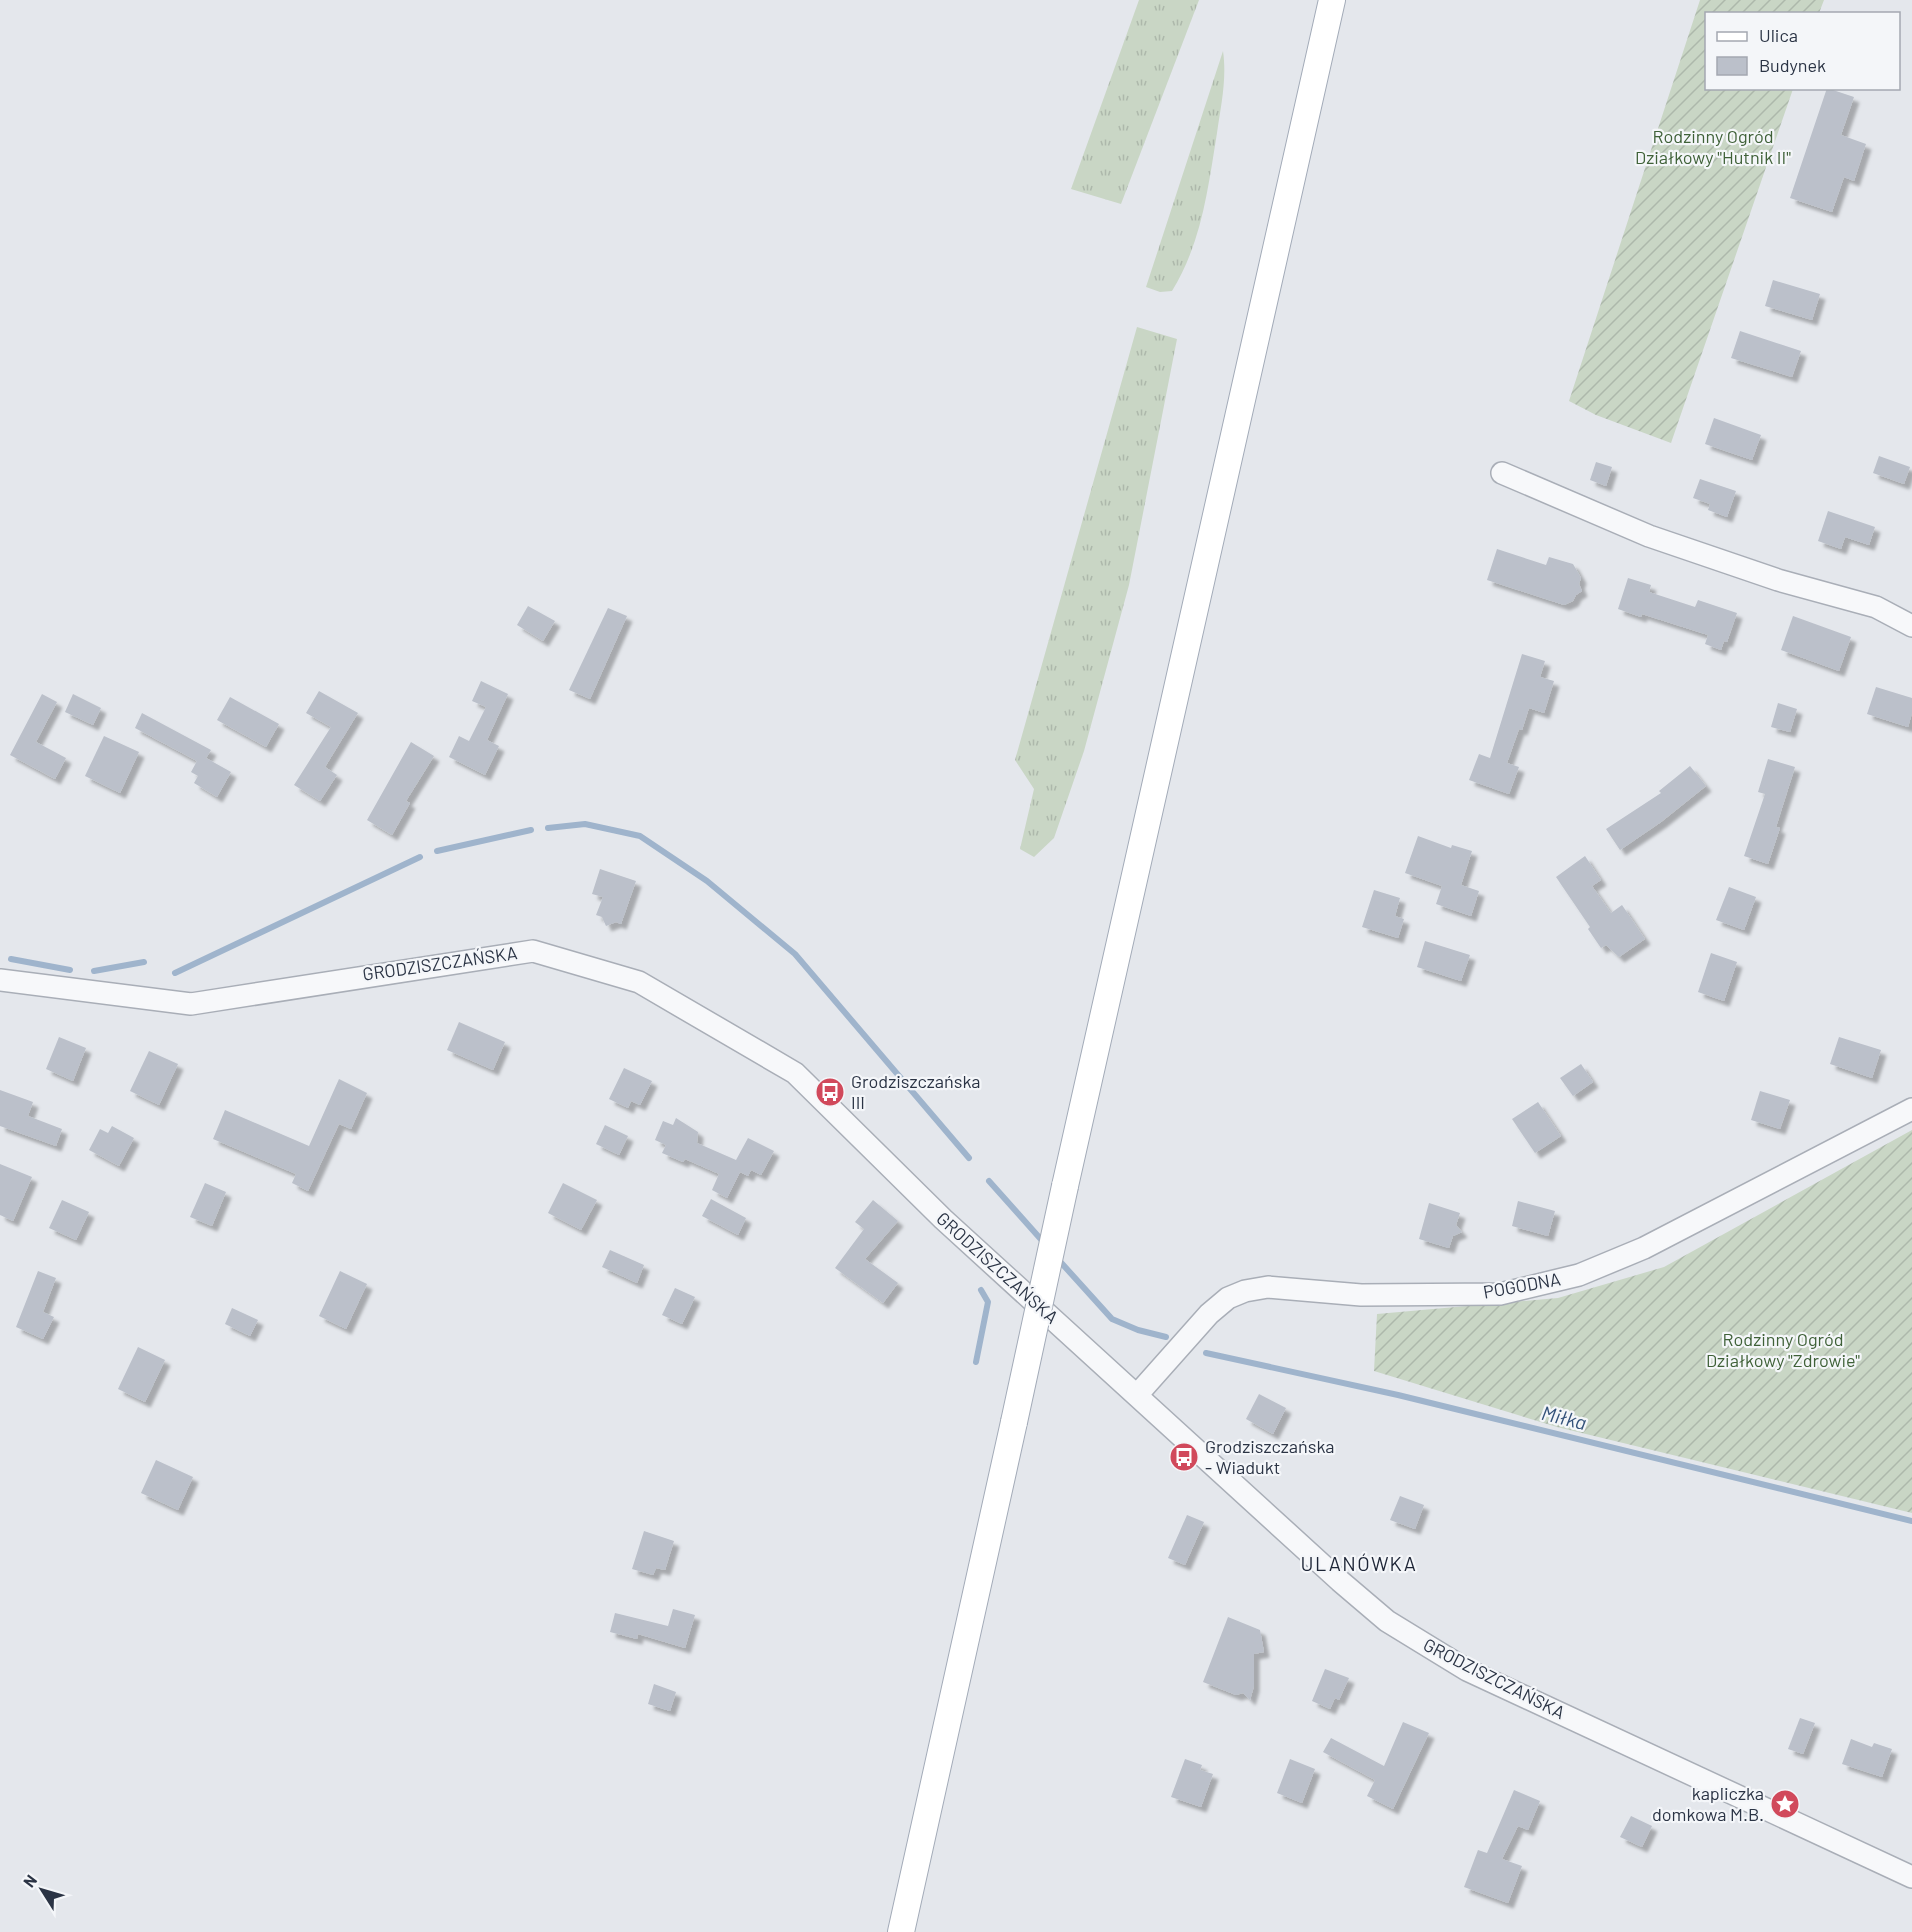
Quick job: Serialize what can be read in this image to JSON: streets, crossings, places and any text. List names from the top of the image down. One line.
{"streets":{"street":["GRODZISZCZAŃSKA","POGODNA"]},"crossings":[["GRODZISZCZAŃSKA","POGODNA"]],"districts":["ULANÓWKA"],"water":["Miłka"],"parks":["Rodzinny Ogród Działkowy \"Hutnik II\"","Rodzinny Ogród Działkowy \"Zdrowie\""],"places":{"bus stop":["Grodziszczańska III","Grodziszczańska - Wiadukt"],"place":["kapliczka domkowa M.B."]},"legend":["Ulica","Budynek"],"north":"top left"}
